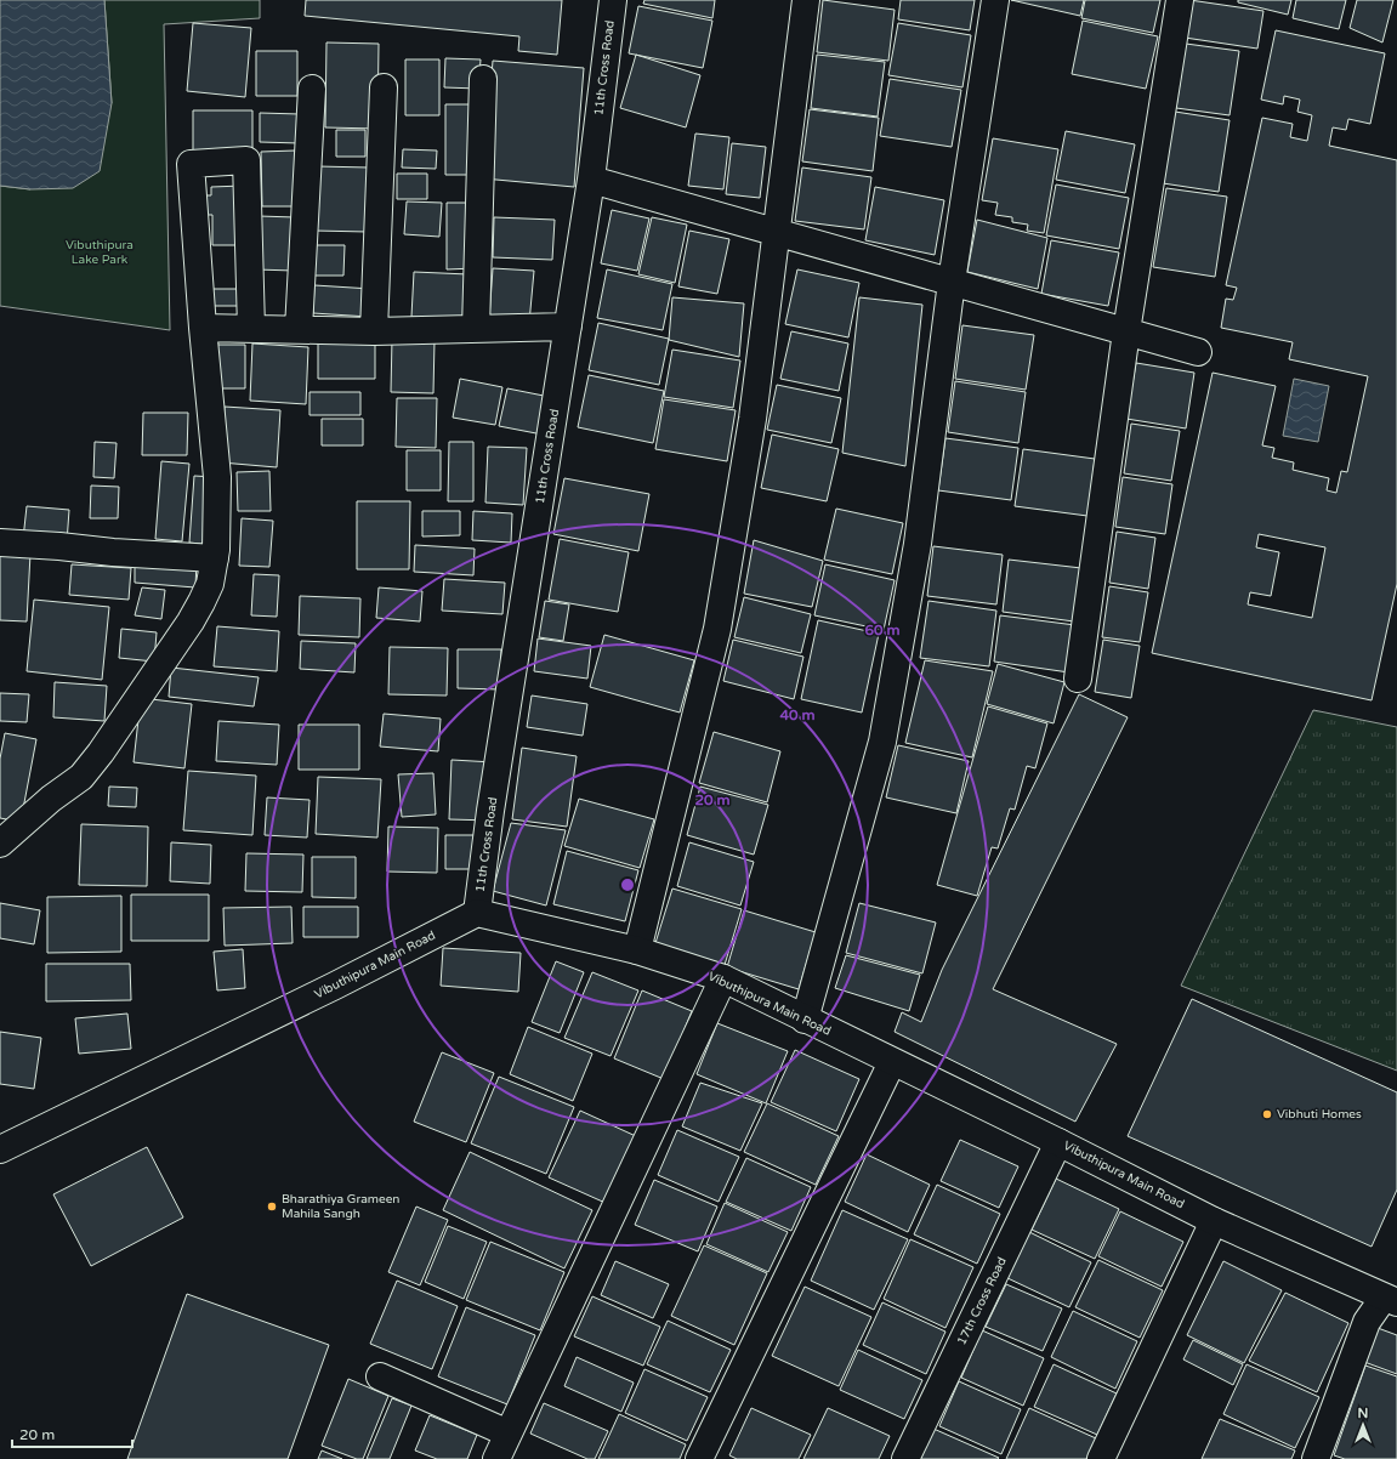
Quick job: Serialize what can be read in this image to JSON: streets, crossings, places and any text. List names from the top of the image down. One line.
{"streets":{"street":["11th Cross Road","Vibuthipura Main Road","17th Cross Road"]},"crossings":[["11th Cross Road","Vibuthipura Main Road"],["Vibuthipura Main Road","17th Cross Road"]],"parks":["Vibuthipura Lake Park"],"places":["Vibhuti Homes","Bharathiya Grameen Mahila Sangh"],"scale_bar":"20 m","north":"top","rings":["60 m","40 m","20 m"]}
